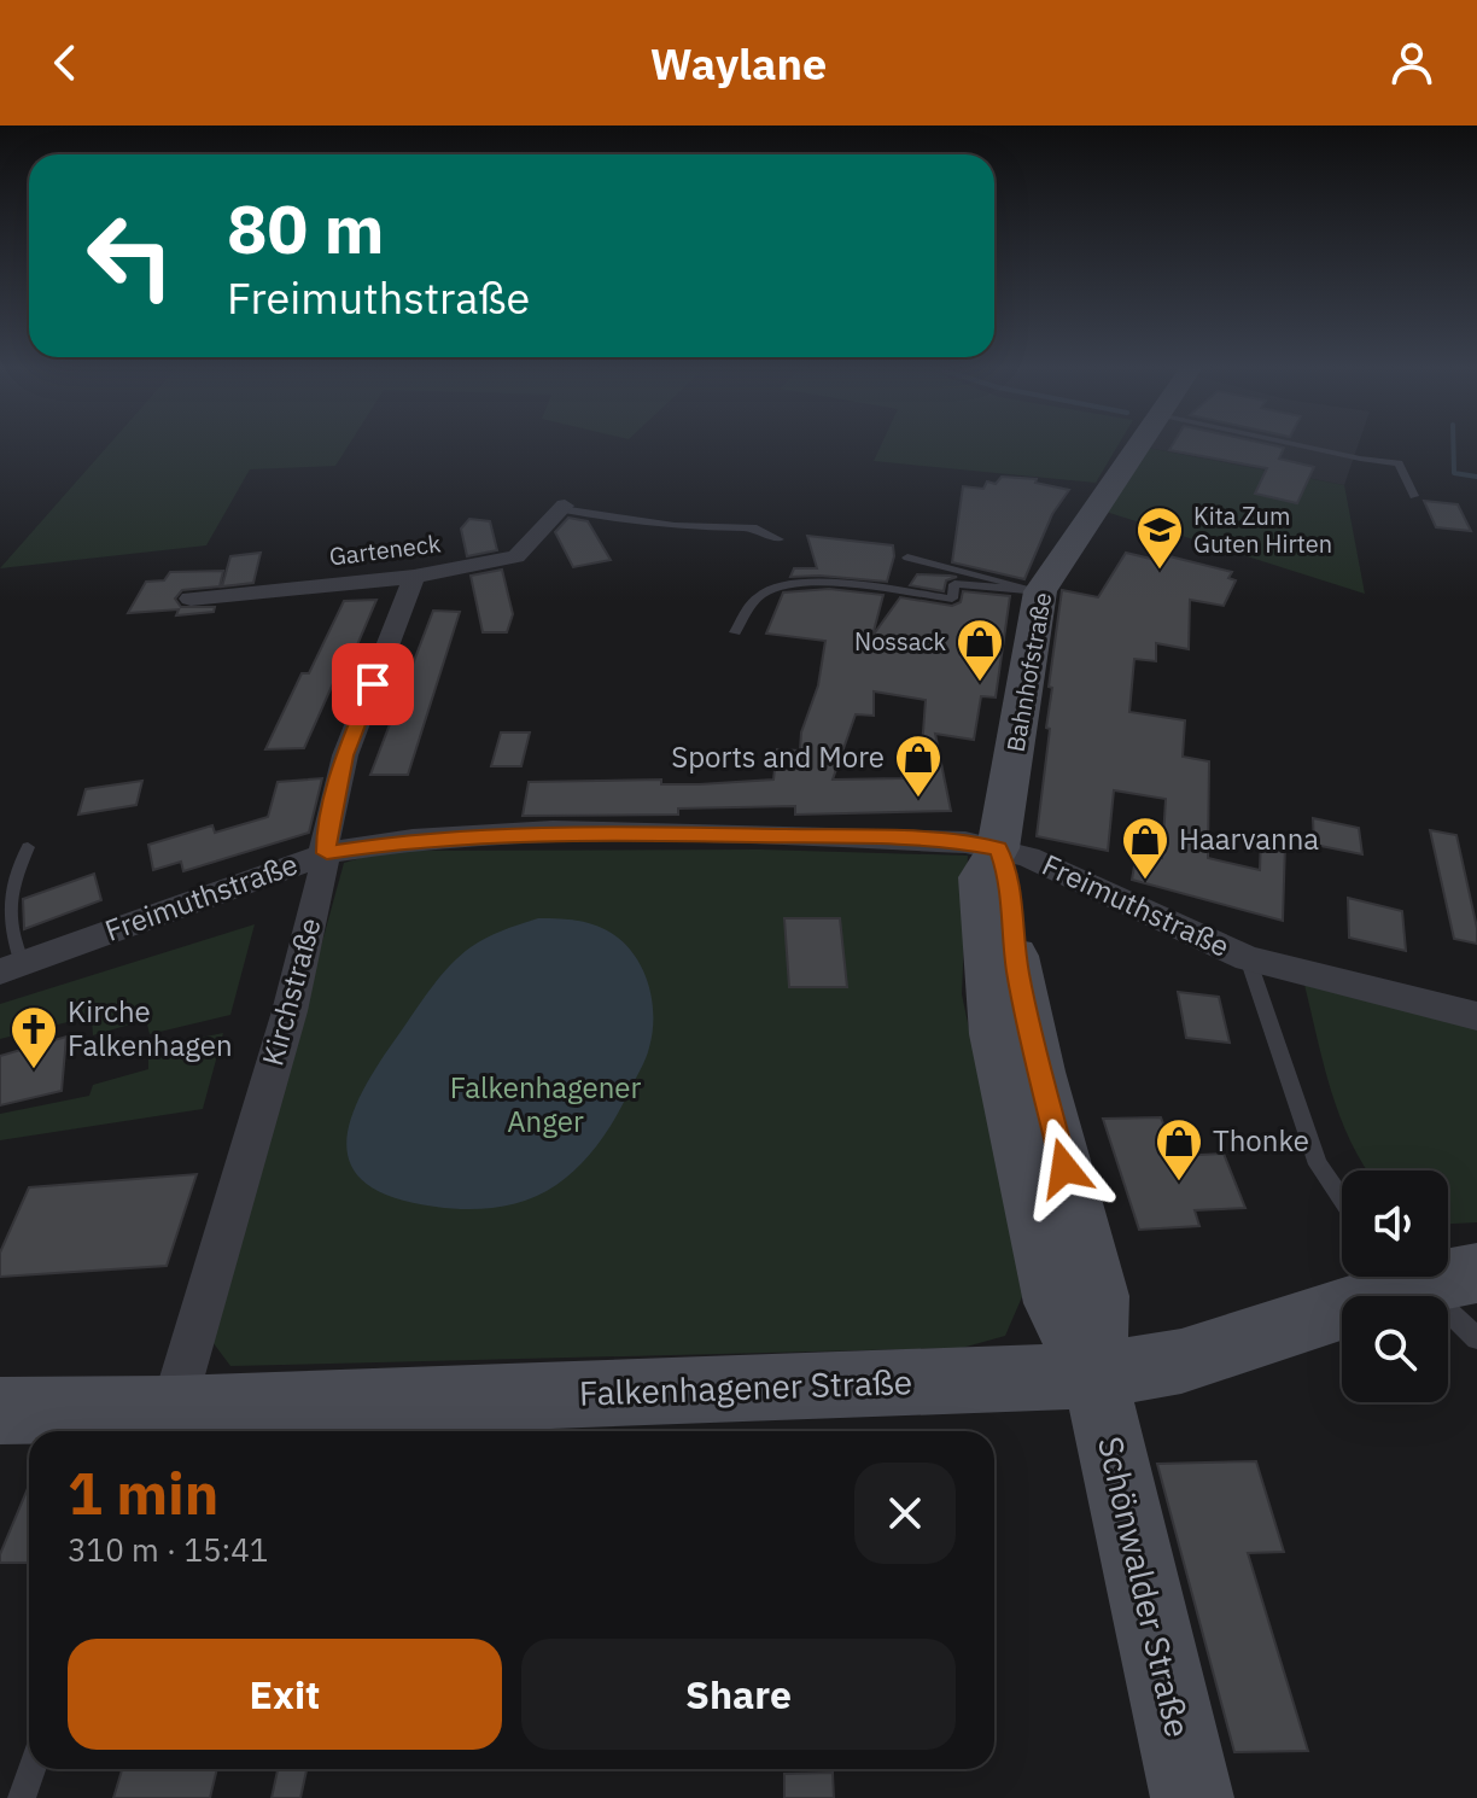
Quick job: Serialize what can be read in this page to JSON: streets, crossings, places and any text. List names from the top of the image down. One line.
{"streets":{"street":["Garteneck","Bahnhofstraße","Freimuthstraße","Kirchstraße","Falkenhagener Straße","Schönwalder Straße"]},"crossings":[["Garteneck","Kirchstraße"],["Bahnhofstraße","Freimuthstraße"],["Bahnhofstraße","Falkenhagener Straße"],["Bahnhofstraße","Schönwalder Straße"],["Freimuthstraße","Kirchstraße"],["Kirchstraße","Falkenhagener Straße"],["Falkenhagener Straße","Schönwalder Straße"]],"parks":["Falkenhagener Anger"],"places":{"school or university":["Kita Zum Guten Hirten"],"shop":["Nossack","Sports and More","Haarvanna","Thonke"],"church":["Kirche Falkenhagen"]},"page":{"header":"Waylane","turn":["80 m","Freimuthstraße"],"heading":["1 min","310 m · 15:41"],"buttons":["Exit","Share"]}}
